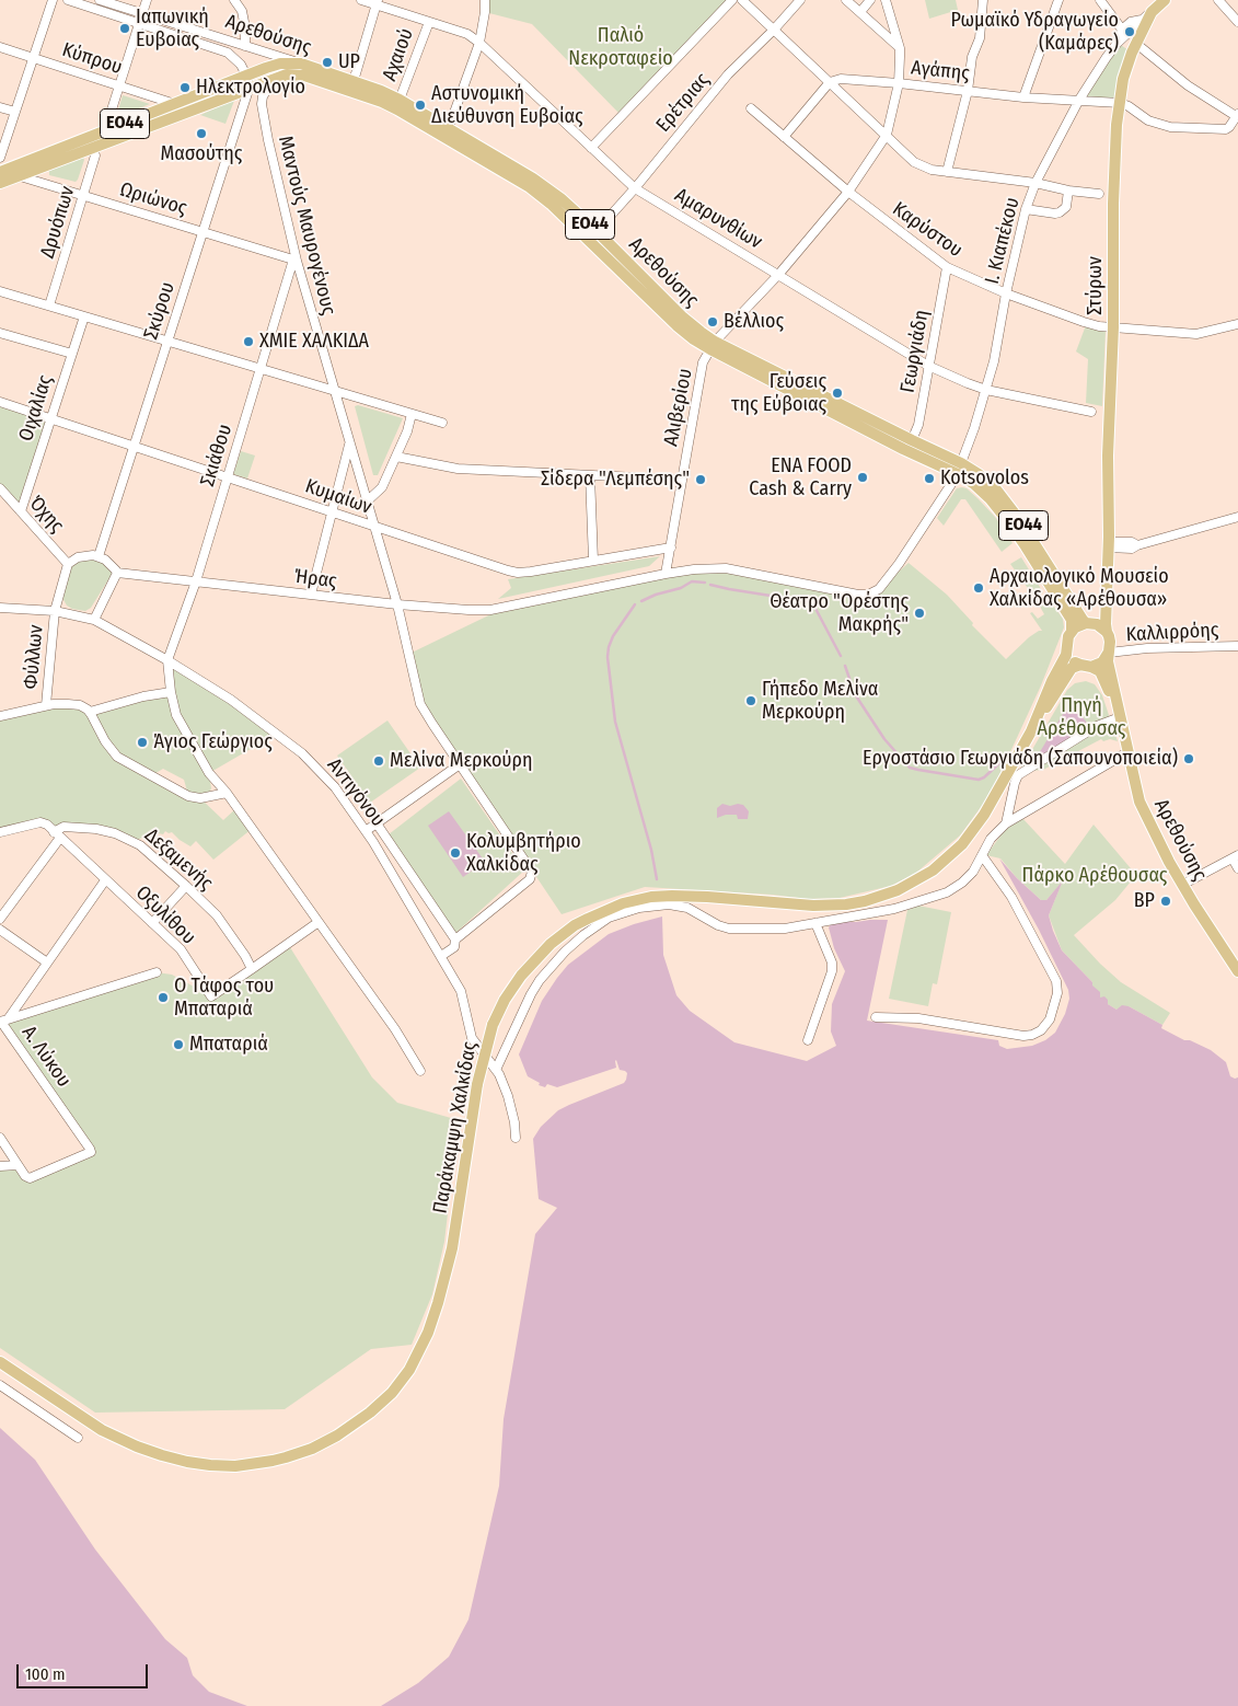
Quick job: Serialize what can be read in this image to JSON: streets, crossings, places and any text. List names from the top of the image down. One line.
{"streets":{"main road":["Αρεθούσης","ΕΟ44","Στύρων","Παράκαμψη Χαλκίδας"],"street":["Αχαιού","Κύπρου","Αγάπης","Ερέτριας","Ωριώνος","Αμαρυνθίων","Δρυόπων","Μαντούς Μαυρογένους","Καρύστου","Ι. Κιαπέκου","Σκύρου","Γεωργιάδη","Αλιβερίου","Οιχαλίας","Σκιάθου","Κυμαίων","Όχης","Ήρας","Καλλιρρόης","Φύλλων","Αντιγόνου","Δεξαμενής","Οξυλίθου","Α. Λύκου"]},"crossings":[["Αρεθούσης","Αχαιού"],["Αρεθούσης","Ερέτριας"],["Αρεθούσης","ΕΟ44"],["Αρεθούσης","Μαντούς Μαυρογένους"],["Αρεθούσης","Ι. Κιαπέκου"],["Αρεθούσης","Στύρων"],["Αρεθούσης","Σκύρου"],["Αρεθούσης","Γεωργιάδη"],["Αρεθούσης","Αλιβερίου"],["Αρεθούσης","Καλλιρρόης"],["Αρεθούσης","Παράκαμψη Χαλκίδας"],["Αχαιού","Αμαρυνθίων"],["Κύπρου","ΕΟ44"],["Αγάπης","Ι. Κιαπέκου"],["Αγάπης","Στύρων"],["Αγάπης","Αλιβερίου"],["Ερέτριας","Αμαρυνθίων"],["ΕΟ44","Ωριώνος"],["ΕΟ44","Δρυόπων"],["ΕΟ44","Στύρων"],["ΕΟ44","Σκύρου"],["ΕΟ44","Καλλιρρόης"],["ΕΟ44","Παράκαμψη Χαλκίδας"],["Ωριώνος","Δρυόπων"],["Ωριώνος","Μαντούς Μαυρογένους"],["Ωριώνος","Σκύρου"],["Ωριώνος","Σκιάθου"],["Αμαρυνθίων","Ι. Κιαπέκου"],["Αμαρυνθίων","Γεωργιάδη"],["Αμαρυνθίων","Αλιβερίου"],["Μαντούς Μαυρογένους","Σκιάθου"],["Μαντούς Μαυρογένους","Κυμαίων"],["Μαντούς Μαυρογένους","Ήρας"],["Καρύστου","Ι. Κιαπέκου"],["Καρύστου","Στύρων"],["Καρύστου","Γεωργιάδη"],["Καρύστου","Αλιβερίου"],["Ι. Κιαπέκου","Στύρων"],["Ι. Κιαπέκου","Ήρας"],["Στύρων","Καλλιρρόης"],["Στύρων","Παράκαμψη Χαλκίδας"],["Σκύρου","Κυμαίων"],["Αλιβερίου","Κυμαίων"],["Αλιβερίου","Ήρας"],["Οιχαλίας","Κυμαίων"],["Οιχαλίας","Όχης"],["Σκιάθου","Κυμαίων"],["Σκιάθου","Ήρας"],["Σκιάθου","Αντιγόνου"],["Όχης","Φύλλων"],["Καλλιρρόης","Παράκαμψη Χαλκίδας"],["Φύλλων","Αντιγόνου"],["Δεξαμενής","Οξυλίθου"],["Οξυλίθου","Α. Λύκου"]],"parks":["Παλιό Νεκροταφείο","Πηγή Αρέθουσας","Πάρκο Αρέθουσας"],"places":["Ιαπωνική Ευβοίας","Ρωμαϊκό Υδραγωγείο (Καμάρες)","UP","Ηλεκτρολογίο","Αστυνομική Διεύθυνση Ευβοίας","Μασούτης","Βέλλιος","ΧΜΙΕ ΧΑΛΚΙΔΑ","Γεύσεις της Εύβοιας","ENA FOOD Cash & Carry","Kotsovolos","Σίδερα \"Λεμπέσης\"","Αρχαιολογικό Μουσείο Χαλκίδας «Αρέθουσα»","Θέατρο \"Ορέστης Μακρής\"","Γήπεδο Μελίνα Μερκούρη","Άγιος Γεώργιος","Εργοστάσιο Γεωργιάδη (Σαπουνοποιεία)","Μελίνα Μερκούρη","Κολυμβητήριο Χαλκίδας","BP","Ο Τάφος του Μπαταριά","Μπαταριά"],"scale_bar":"100 m"}
